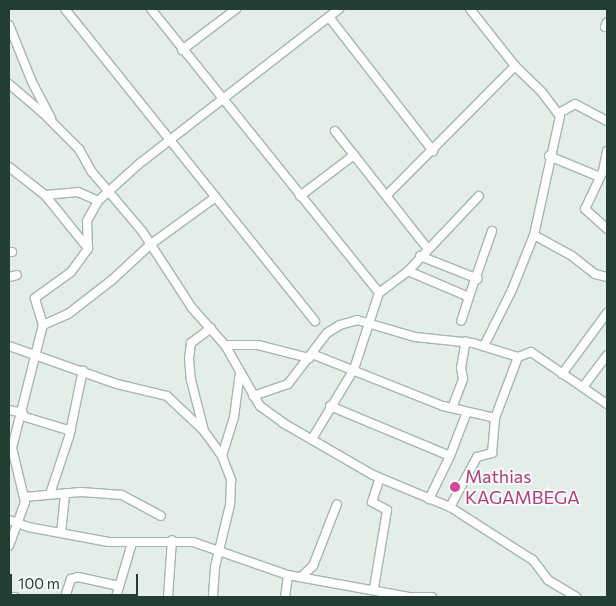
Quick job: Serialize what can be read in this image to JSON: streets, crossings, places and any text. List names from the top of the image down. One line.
{"places":["Mathias KAGAMBEGA"],"scale_bar":"100 m"}
